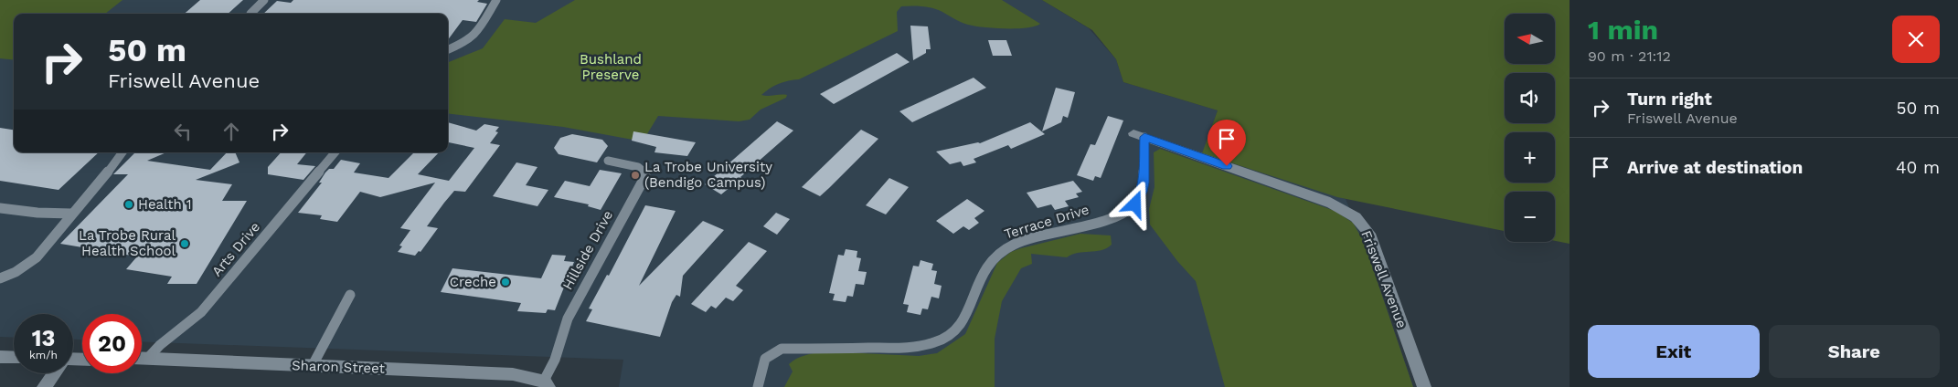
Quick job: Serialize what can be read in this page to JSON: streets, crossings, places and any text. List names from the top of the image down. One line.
{"streets":{"street":["Friswell Avenue","Sharon Street"],"lane":["Terrace Drive","Arts Drive","Hillside Drive"]},"crossings":[["Terrace Drive","Friswell Avenue"],["Arts Drive","Sharon Street"],["Hillside Drive","Sharon Street"]],"parks":["Bushland Preserve"],"places":["La Trobe University (Bendigo Campus)","Health 1","La Trobe Rural Health School","Creche"],"north":"left","page":{"heading":["1 min","90 m · 21:12"],"map_buttons":["+","−"],"turn":["50 m","Friswell Avenue"],"list":[{"name":"Turn right","note":"Friswell Avenue","value":"50 m"},{"name":"Arrive at destination","value":"40 m"}],"speed":"13 km/h","limit":"20","buttons":["Exit","Share"]}}
